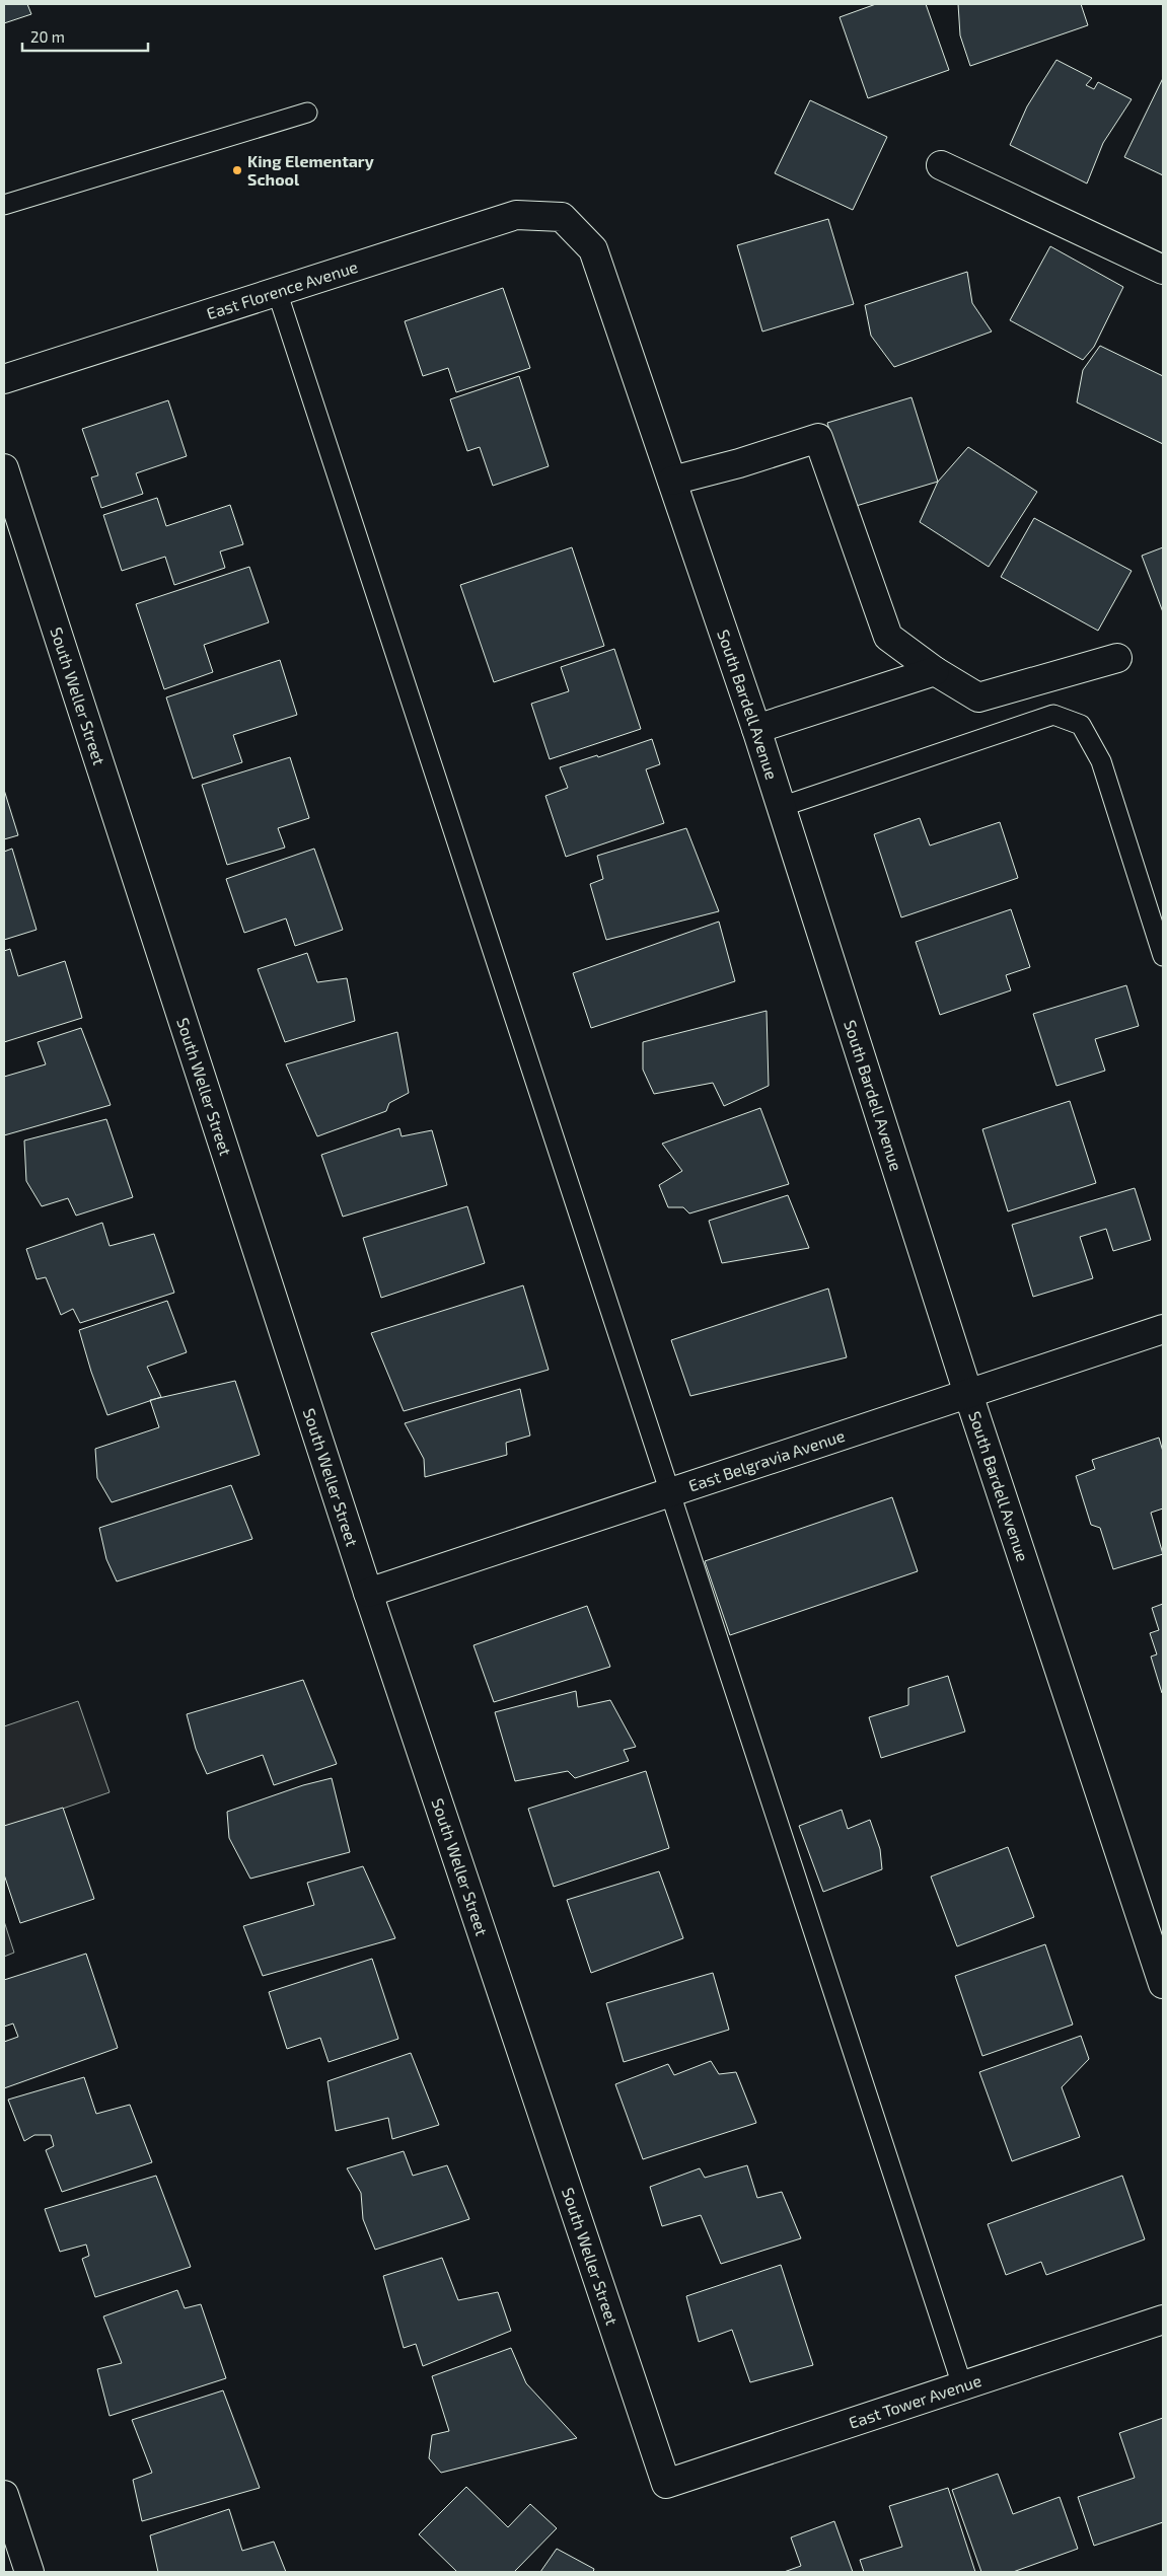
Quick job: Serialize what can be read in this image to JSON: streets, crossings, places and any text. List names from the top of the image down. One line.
{"streets":{"street":["East Florence Avenue","South Weller Street","South Bardell Avenue","East Belgravia Avenue","East Tower Avenue"]},"crossings":[["East Florence Avenue","South Bardell Avenue"],["South Weller Street","East Belgravia Avenue"],["South Weller Street","East Tower Avenue"],["South Bardell Avenue","East Belgravia Avenue"]],"places":["King Elementary School"],"scale_bar":"20 m"}
